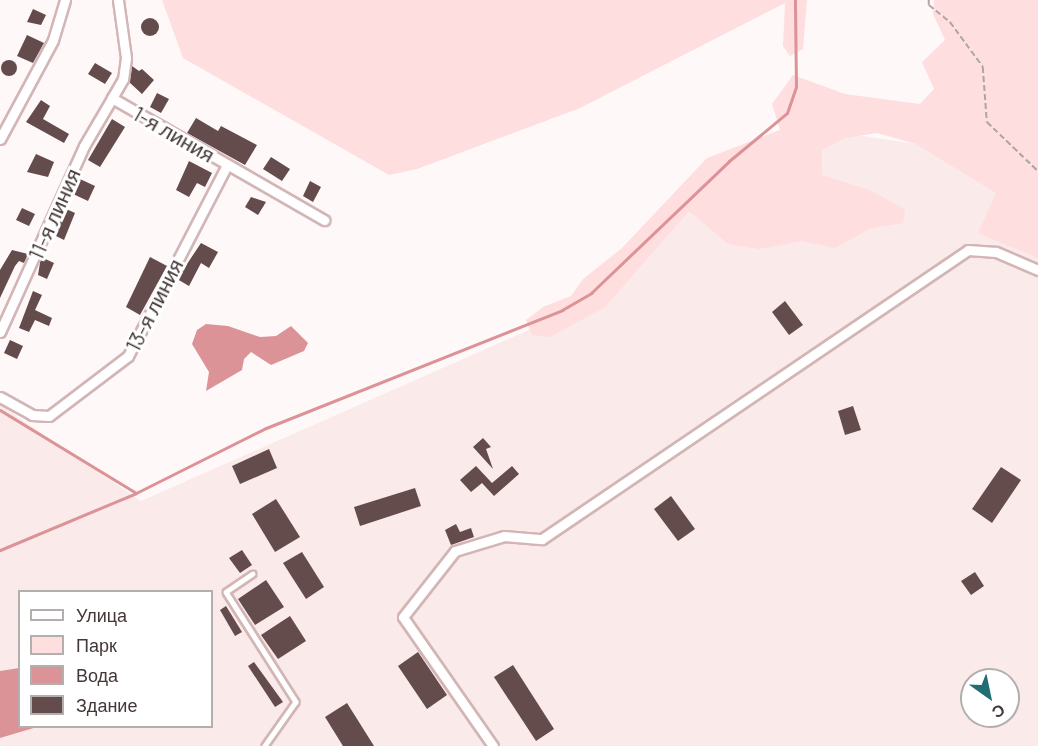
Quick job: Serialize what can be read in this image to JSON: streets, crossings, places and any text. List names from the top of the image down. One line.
{"streets":{"street":["1-я линия","11-я линия","13-я линия"]},"crossings":[["1-я линия","11-я линия"],["1-я линия","13-я линия"]],"legend":["Улица","Парк","Вода","Здание"],"north":"bottom right"}
